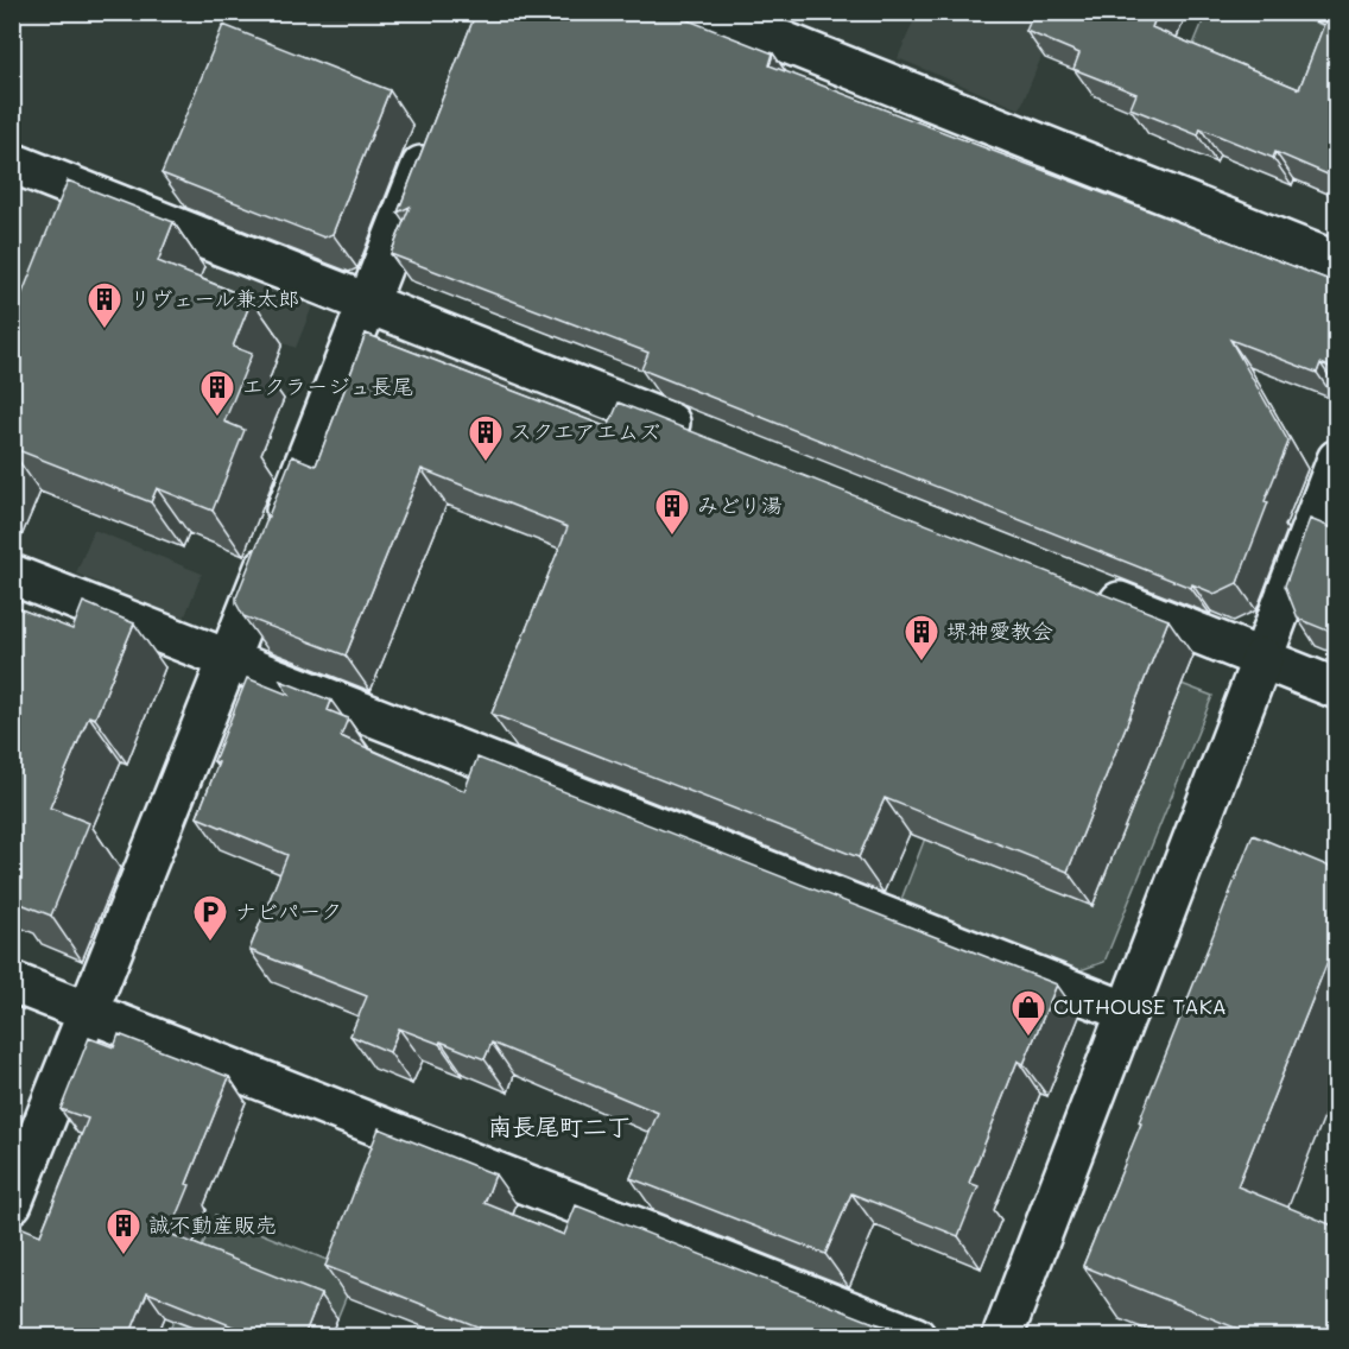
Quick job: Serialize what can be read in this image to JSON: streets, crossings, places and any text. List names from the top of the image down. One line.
{"districts":["南長尾町二丁"],"places":{"building":["リヴェール兼太郎","エクラージュ長尾","スクエアエムズ","みどり湯","堺神愛教会","誠不動産販売"],"parking":["ナビパーク"],"shop":["CUTHOUSE TAKA"]}}
